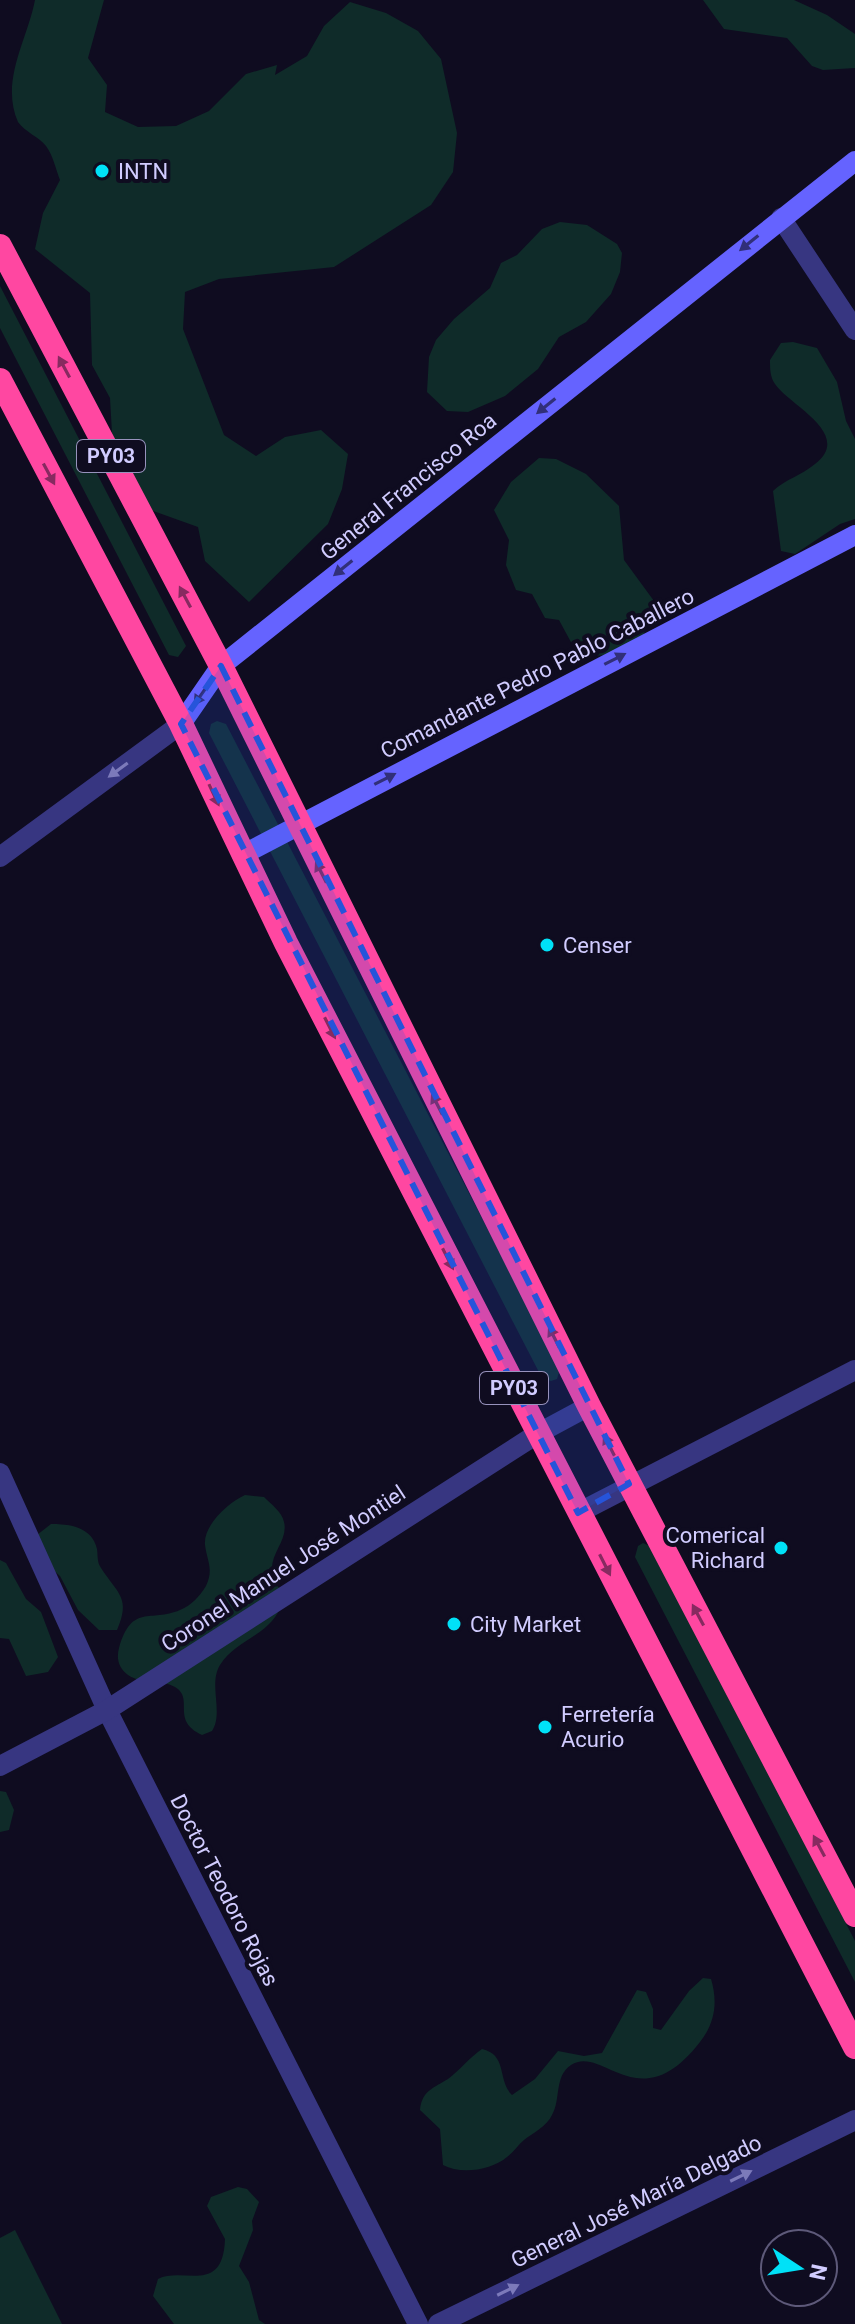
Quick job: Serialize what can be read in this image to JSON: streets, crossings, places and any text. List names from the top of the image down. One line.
{"streets":{"highway":["PY03"],"street":["General Francisco Roa","Comandante Pedro Pablo Caballero","Coronel Manuel José Montiel","Doctor Teodoro Rojas","General José María Delgado"]},"crossings":[["PY03","General Francisco Roa"],["PY03","Comandante Pedro Pablo Caballero"],["PY03","Coronel Manuel José Montiel"],["Coronel Manuel José Montiel","Doctor Teodoro Rojas"]],"one_way":["General Francisco Roa","Comandante Pedro Pablo Caballero","General José María Delgado"],"places":["INTN","Censer","Comerical Richard","City Market","Ferretería Acurio"],"north":"right"}
